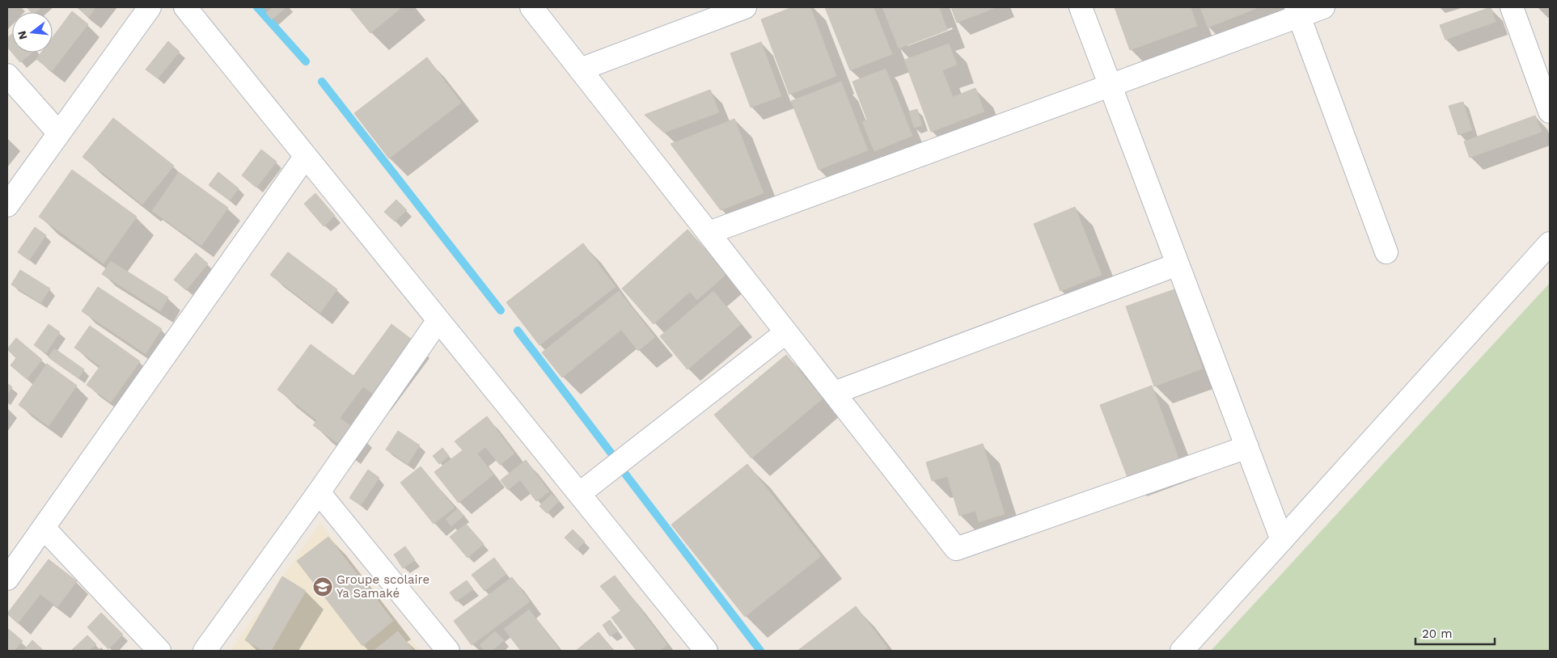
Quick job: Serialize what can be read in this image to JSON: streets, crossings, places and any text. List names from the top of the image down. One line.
{"places":{"school or university":["Groupe scolaire Ya Samaké"]},"scale_bar":"20 m","north":"left"}
